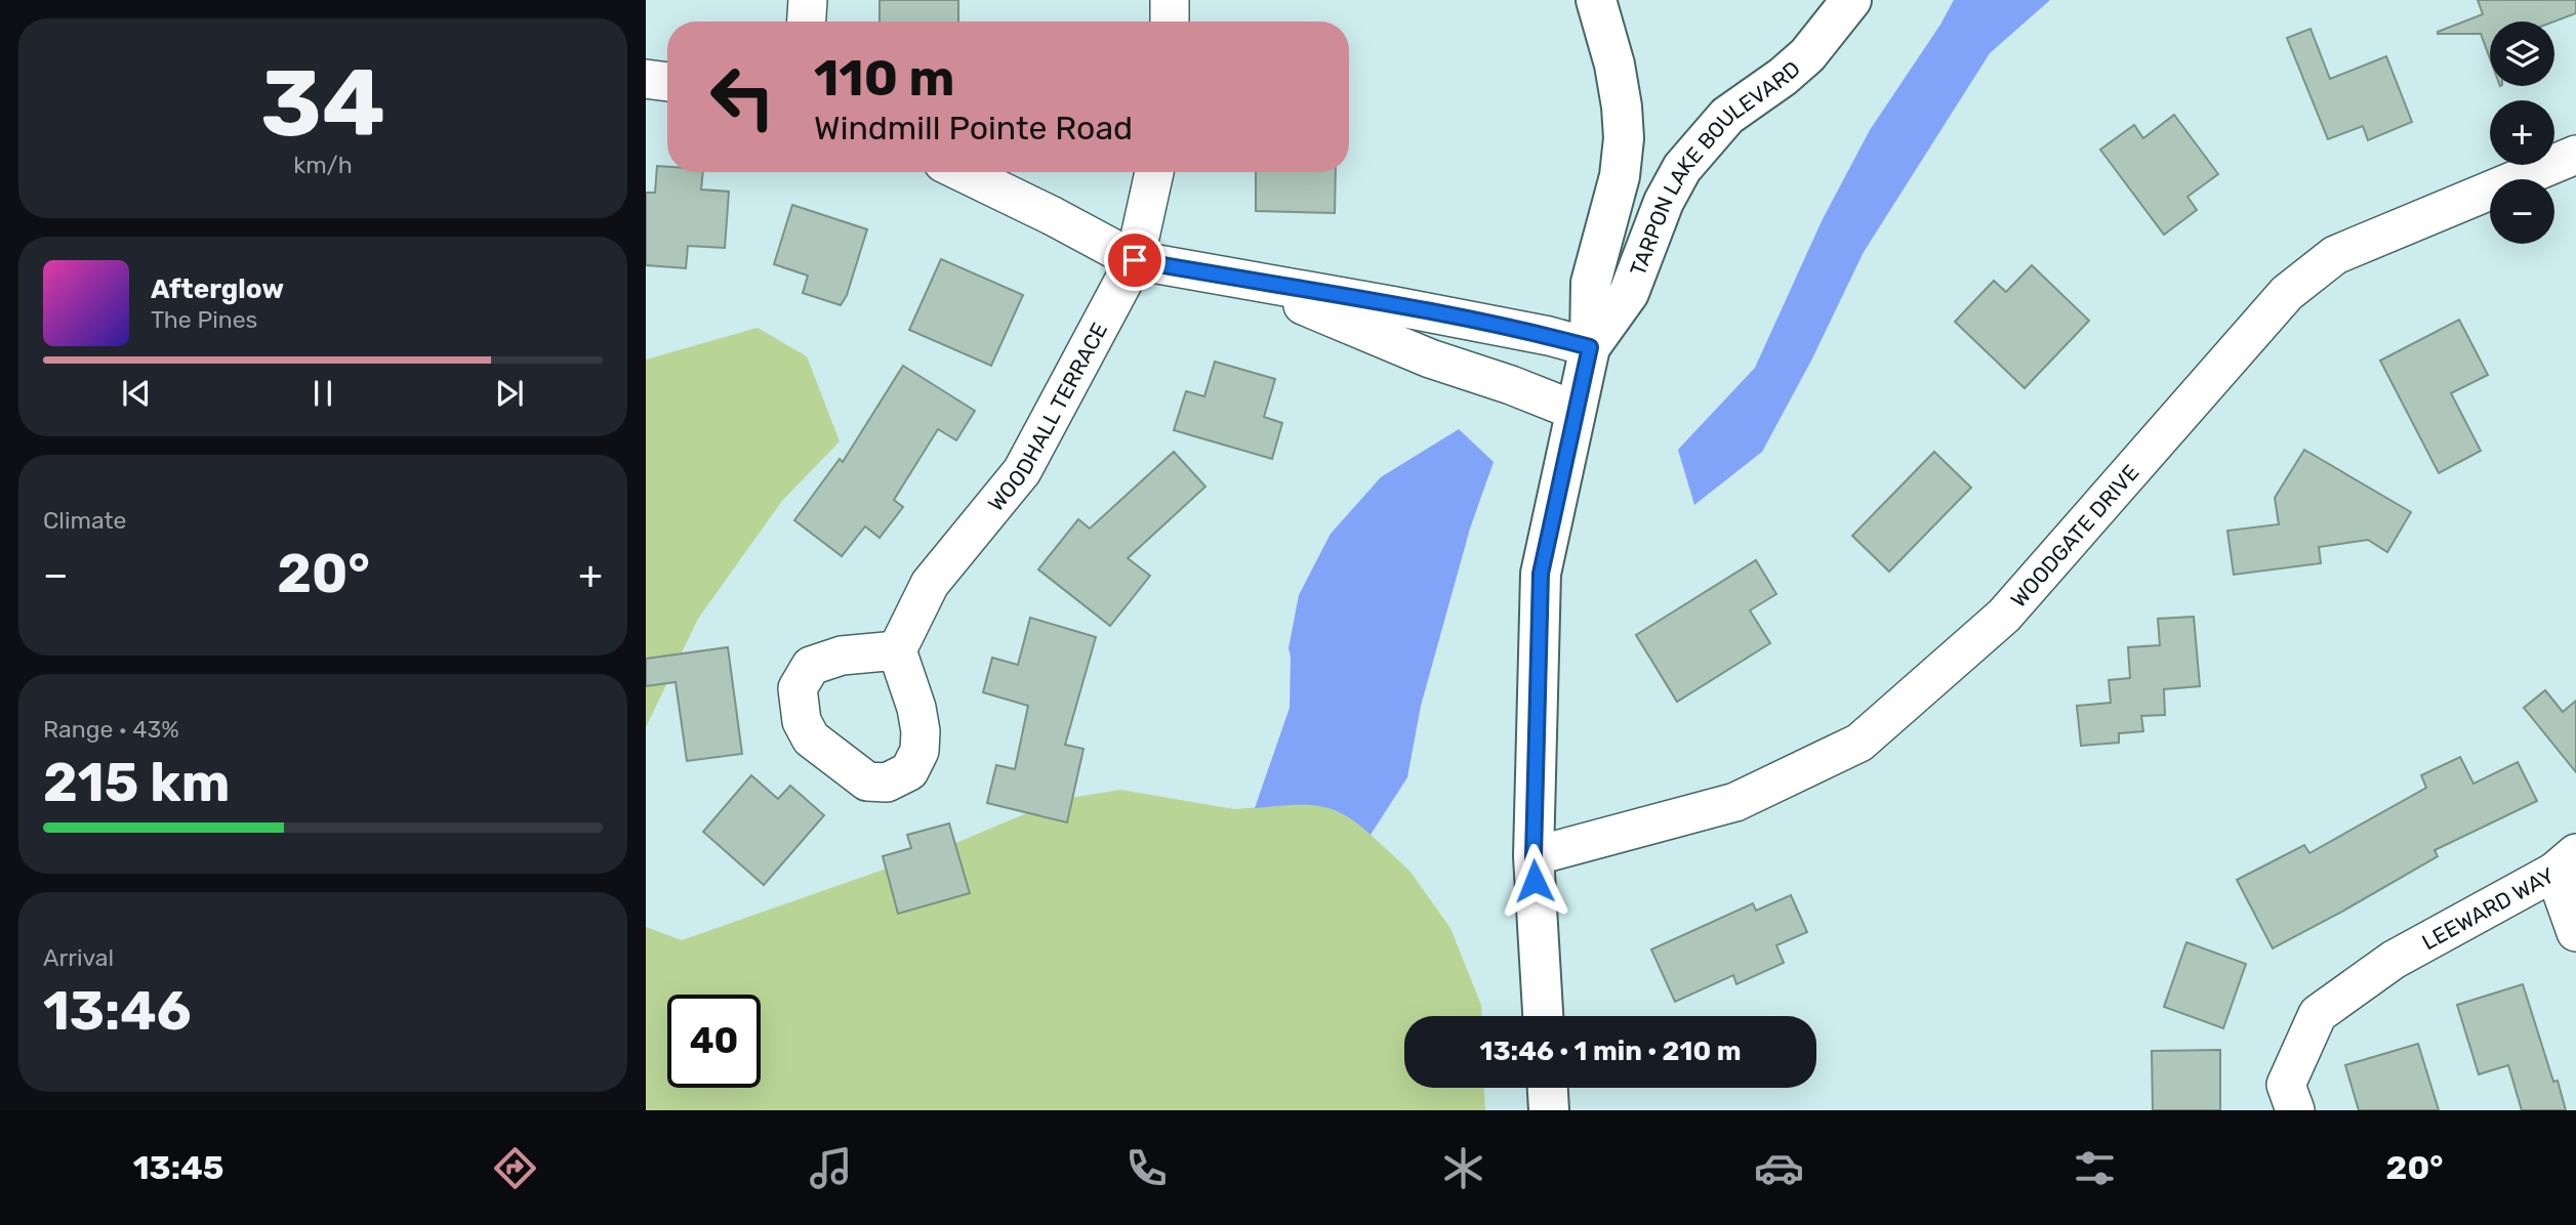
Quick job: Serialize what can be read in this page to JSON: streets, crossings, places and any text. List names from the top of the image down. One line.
{"streets":{"street":["TARPON LAKE BOULEVARD","WOODHALL TERRACE","WOODGATE DRIVE","LEEWARD WAY"]},"crossings":[["TARPON LAKE BOULEVARD","WOODGATE DRIVE"]],"page":{"tile":[["34","km/h"],"Climate",["Range · 43%","215 km"],["Arrival","13:46"]],"map_buttons":["+","−"],"turn":["110 m","Windmill Pointe Road"],"song":["Afterglow","The Pines"],"heat":["−","20°","+"],"limit":"40","trip":"13:46 · 1 min · 210 m","tabs":["13:45","20°"]}}
